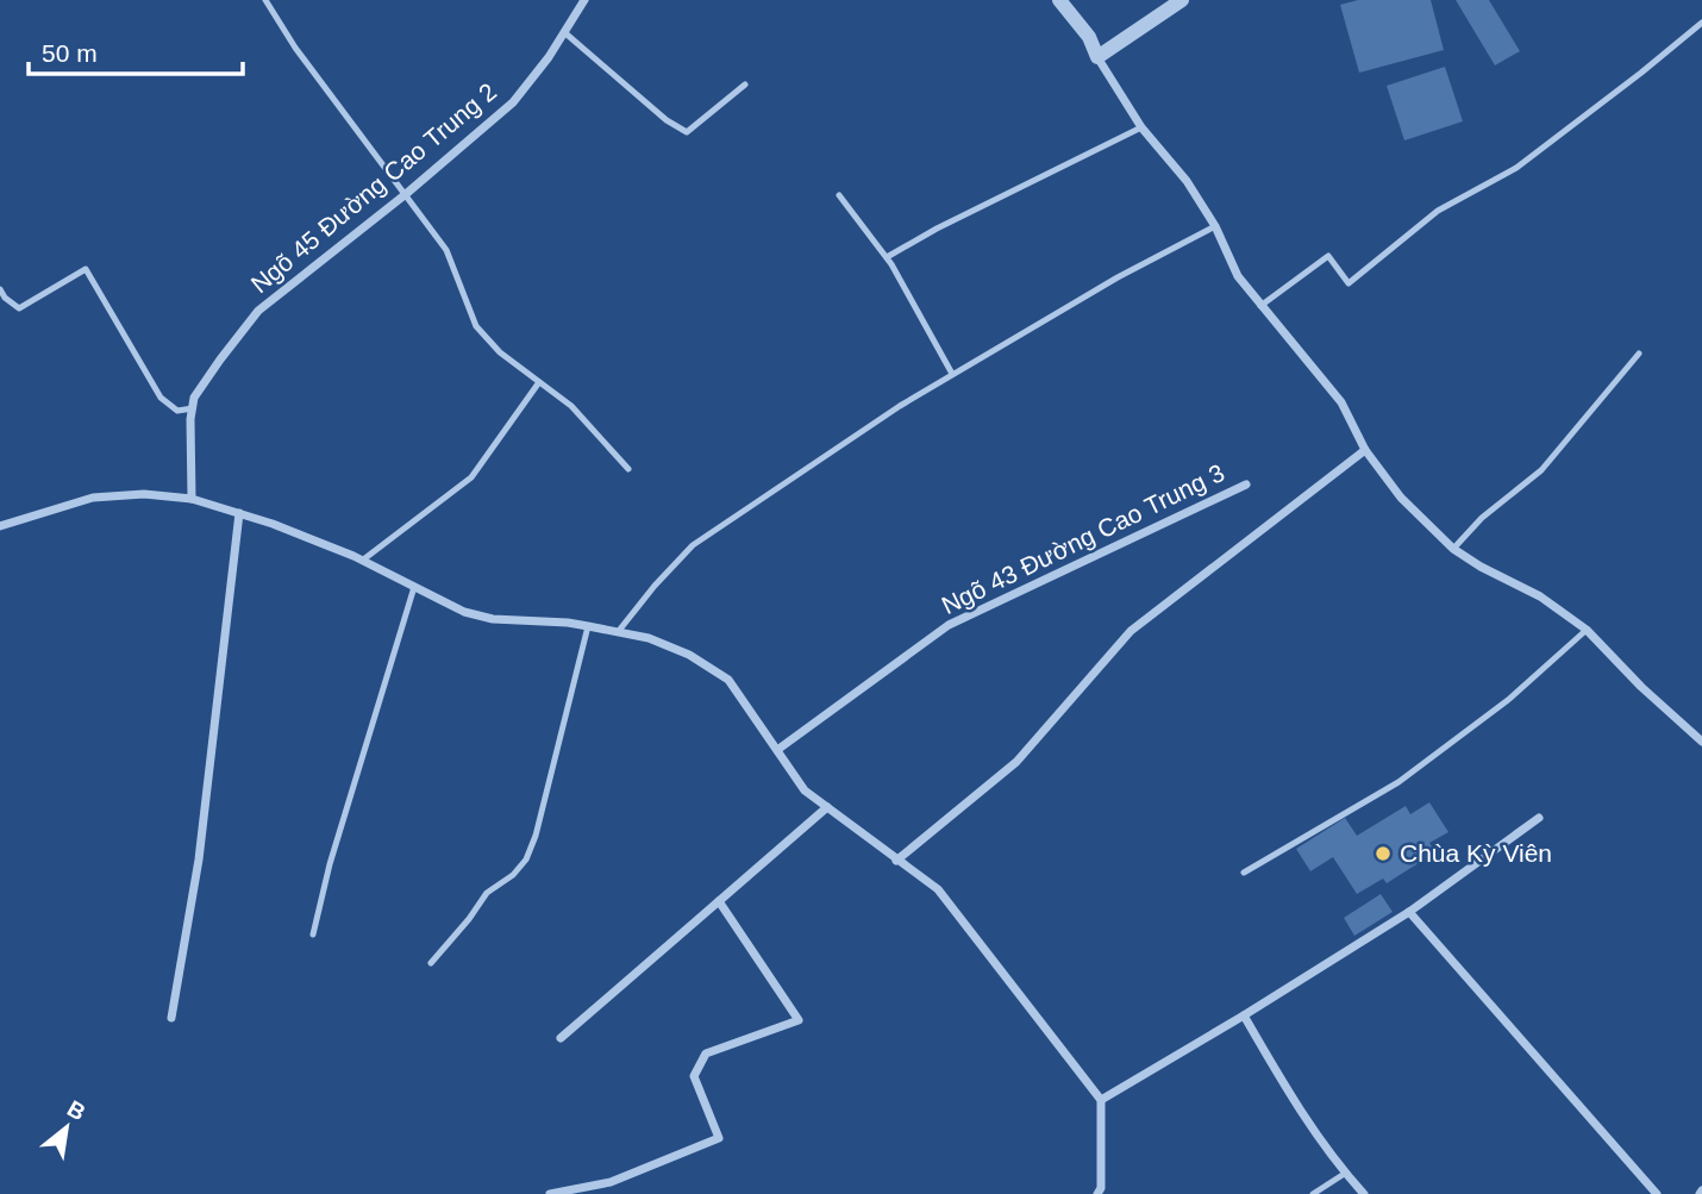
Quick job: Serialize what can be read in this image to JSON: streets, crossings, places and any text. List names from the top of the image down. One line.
{"streets":{"street":["Ngõ 45 Đường Cao Trung 2","Ngõ 43 Đường Cao Trung 3"]},"places":["Chùa Kỳ Viên"],"scale_bar":"50 m","north":"top right"}
